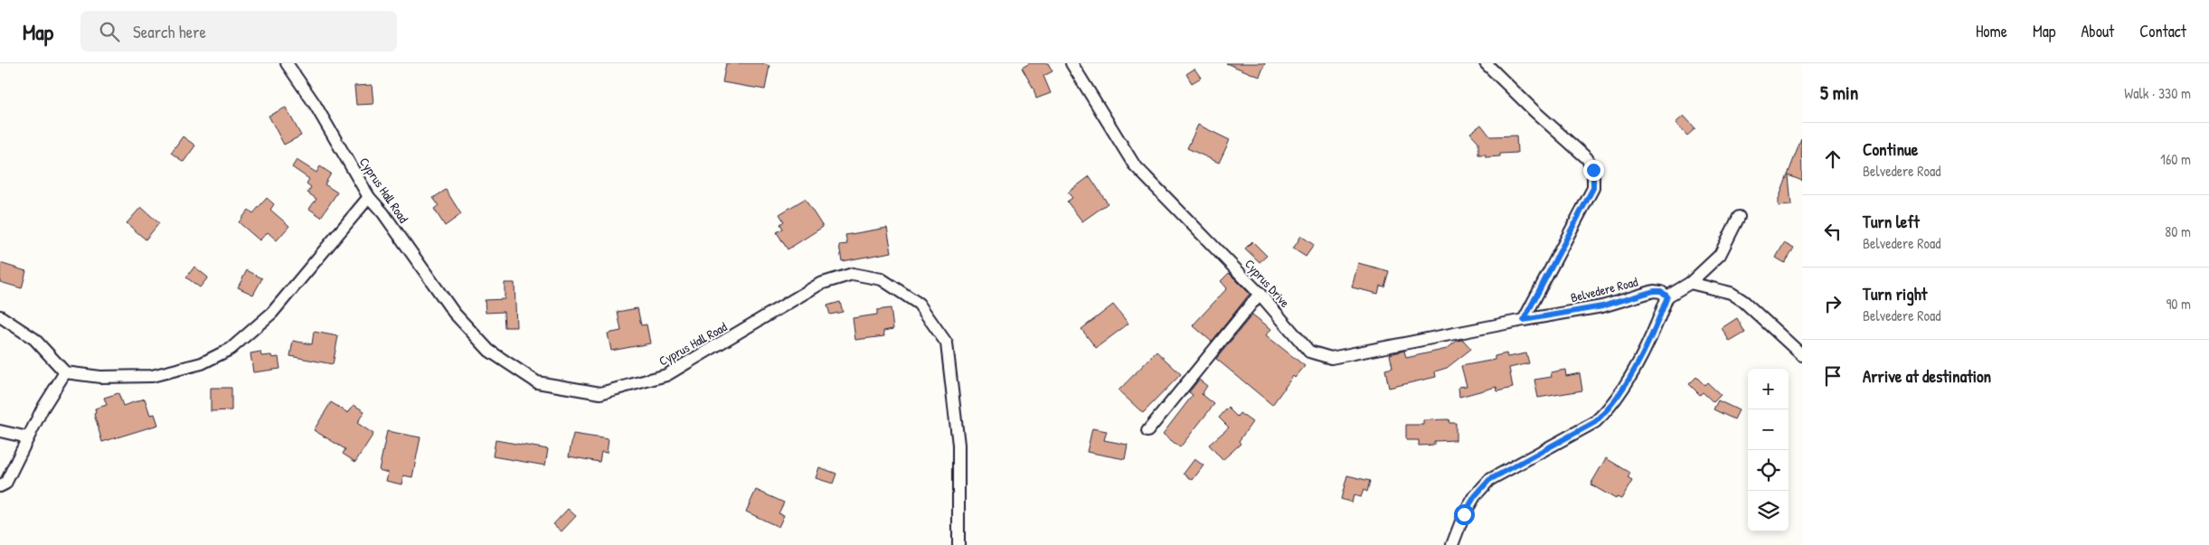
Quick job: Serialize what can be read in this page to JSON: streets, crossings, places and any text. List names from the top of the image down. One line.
{"streets":{"street":["Cyprus Hall Road","Cyprus Drive","Belvedere Road"]},"crossings":[["Cyprus Drive","Belvedere Road"]],"page":{"header":"Map","search":"Search here","nav":["Home","Map","About","Contact"],"heading":["5 min","Walk · 330 m"],"list":[["Continue","Belvedere Road","160 m"],["Turn left","Belvedere Road","80 m"],["Turn right","Belvedere Road","90 m"],"Arrive at destination"],"map_buttons":["+","−"]}}
